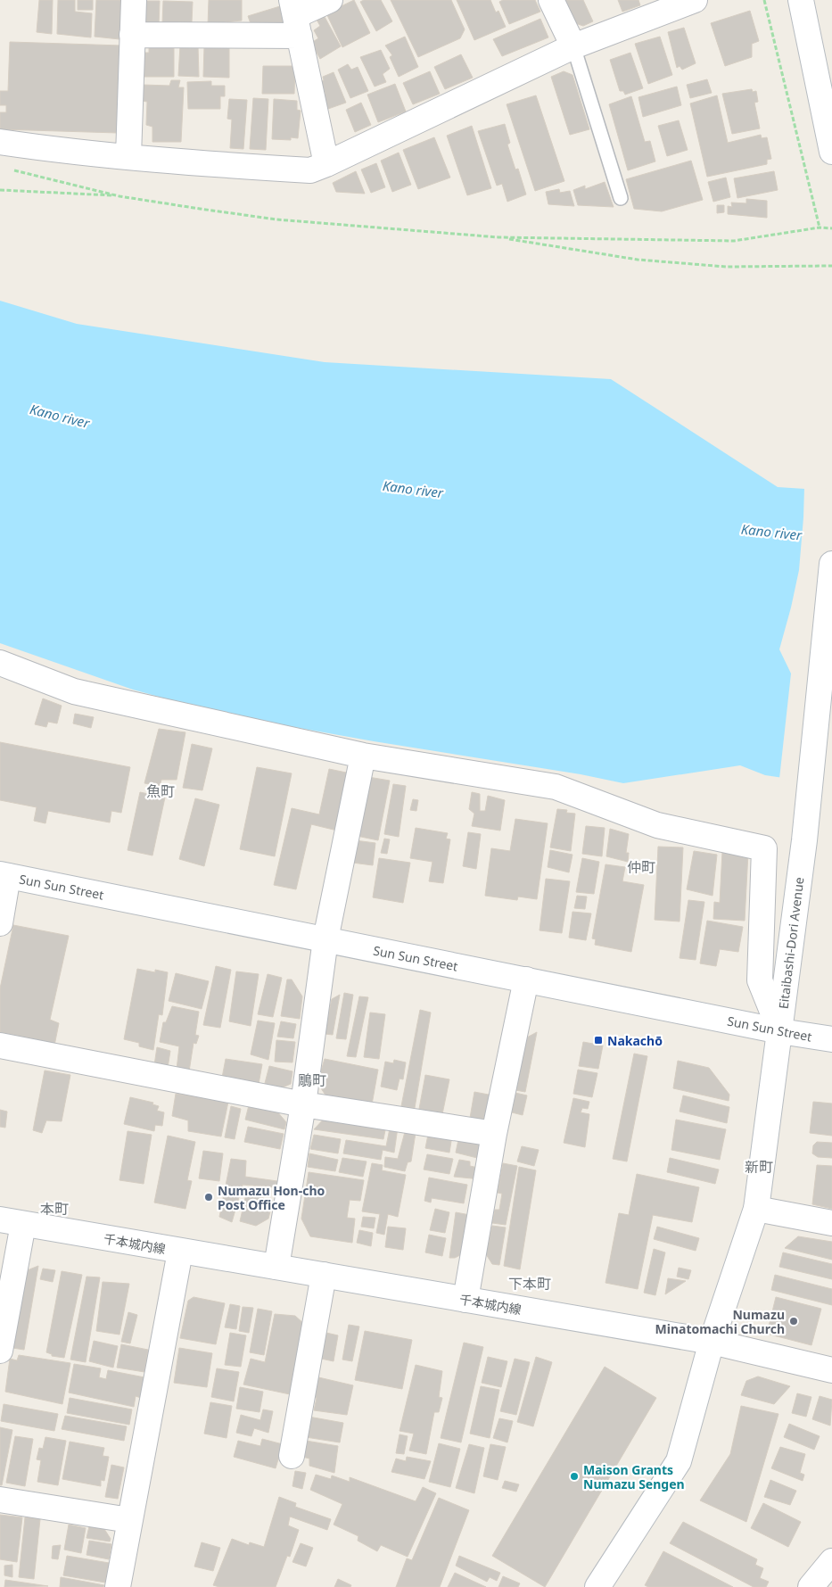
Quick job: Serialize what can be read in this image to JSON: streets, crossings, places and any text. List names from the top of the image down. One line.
{"streets":{"street":["Sun Sun Street","Eitaibashi-Dori Avenue","千本城内線"]},"crossings":[["Sun Sun Street","Eitaibashi-Dori Avenue"],["Eitaibashi-Dori Avenue","千本城内線"]],"districts":["魚町","仲町","鵰町","新町","本町","下本町"],"water":["Kano river"],"places":{"transit":["Nakachō"],"other":["Numazu Hon-cho Post Office","Numazu Minatomachi Church","Maison Grants Numazu Sengen"]}}
